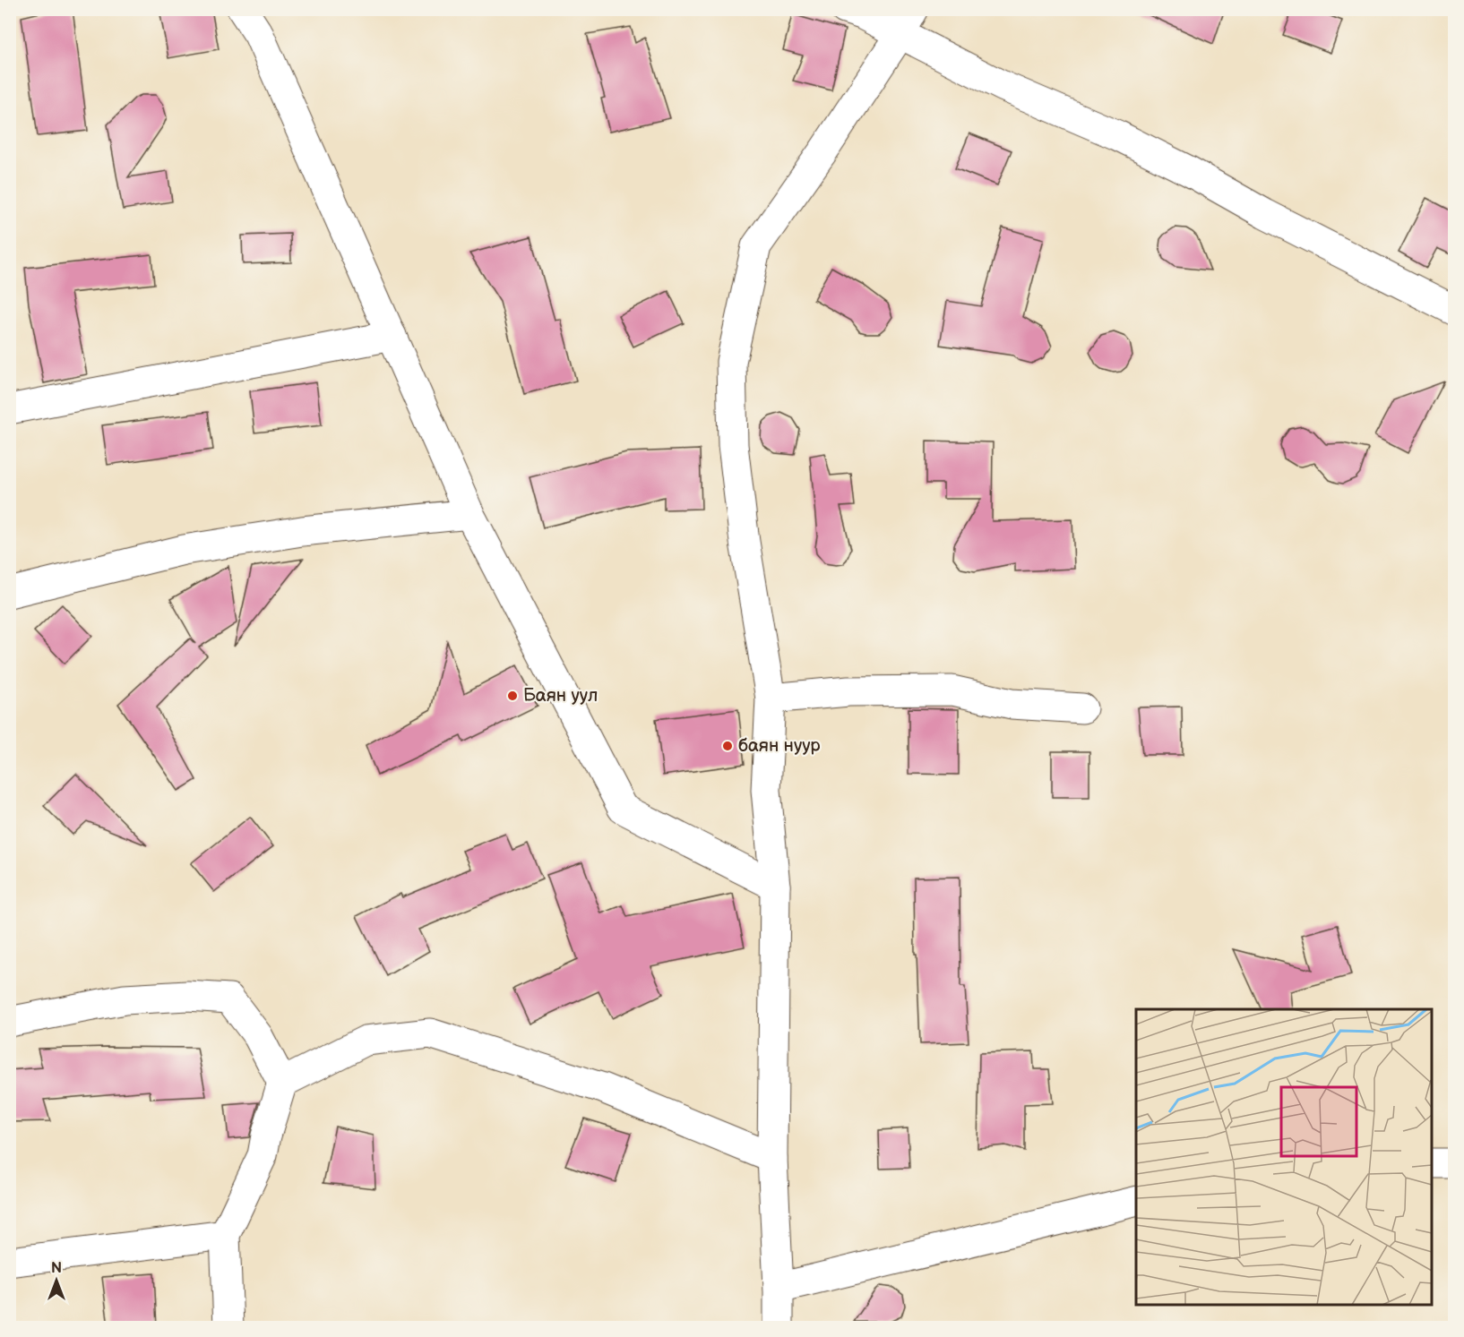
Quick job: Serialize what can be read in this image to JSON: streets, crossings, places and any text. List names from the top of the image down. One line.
{"places":["Баян уул","баян нуур"],"north":"top"}
